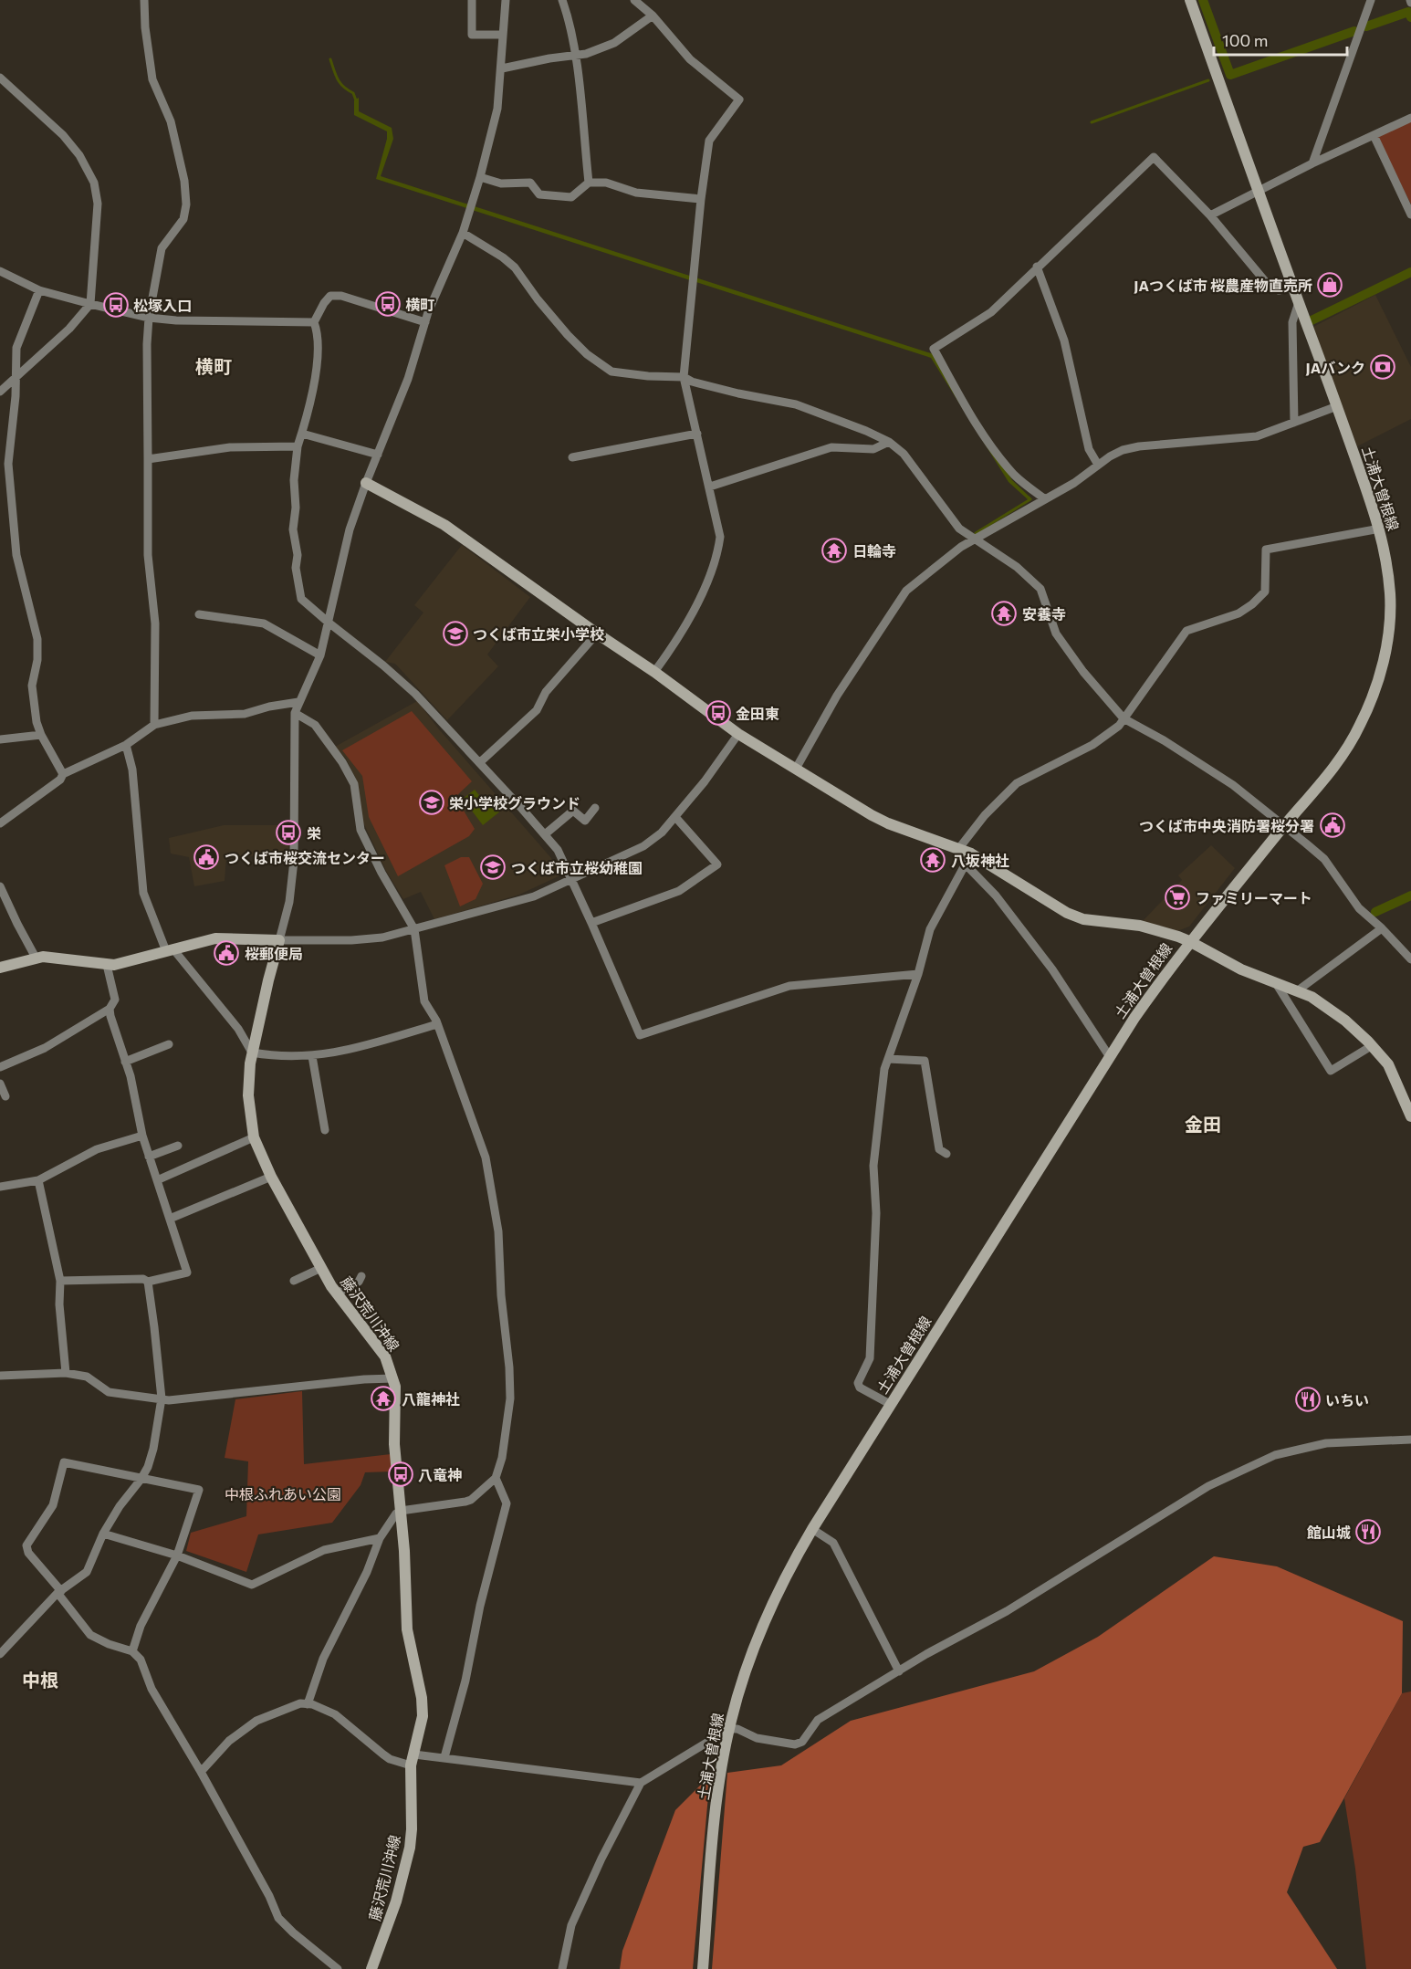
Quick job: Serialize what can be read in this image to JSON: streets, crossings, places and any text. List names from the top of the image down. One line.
{"streets":{"main road":["土浦大曽根線","藤沢荒川沖線"]},"districts":["横町","金田","中根"],"parks":["中根ふれあい公園"],"places":{"shop":["JAつくば市 桜農産物直売所"],"bus stop":["横町","松塚入口","金田東","栄","八竜神"],"bank":["JAバンク"],"temple":["日輪寺","安養寺","八坂神社","八龍神社"],"school or university":["つくば市立栄小学校","栄小学校グラウンド","つくば市立桜幼稚園"],"public building":["つくば市中央消防署桜分署","つくば市桜交流センター","桜郵便局"],"supermarket":["ファミリーマート"],"restaurant":["いちい","館山城"]},"scale_bar":"100 m"}
